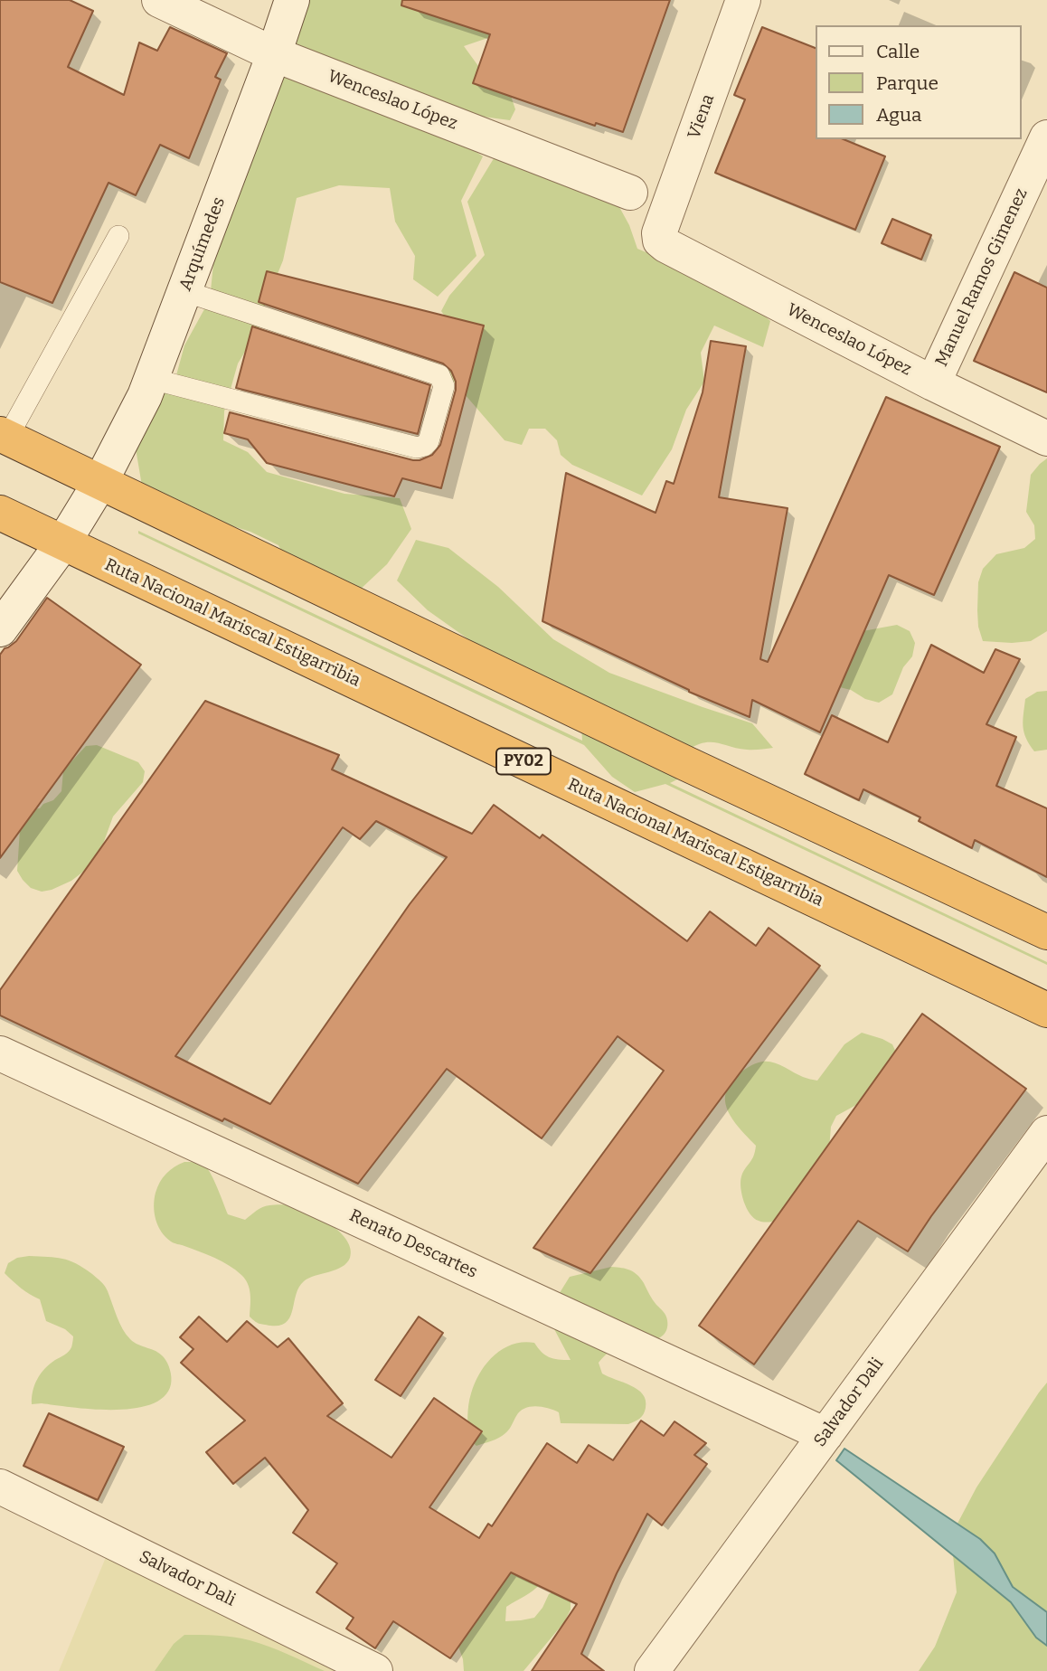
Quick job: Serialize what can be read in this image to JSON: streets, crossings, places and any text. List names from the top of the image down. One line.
{"streets":{"highway":["Ruta Nacional Mariscal Estigarribia","PY02"],"street":["Wenceslao López","Viena","Arquímedes","Manuel Ramos Gimenez","Renato Descartes","Salvador Dali"]},"crossings":[["Wenceslao López","Viena"],["Wenceslao López","Arquímedes"],["Wenceslao López","Manuel Ramos Gimenez"],["Arquímedes","Ruta Nacional Mariscal Estigarribia"],["Renato Descartes","Salvador Dali"]],"legend":["Calle","Parque","Agua"]}
